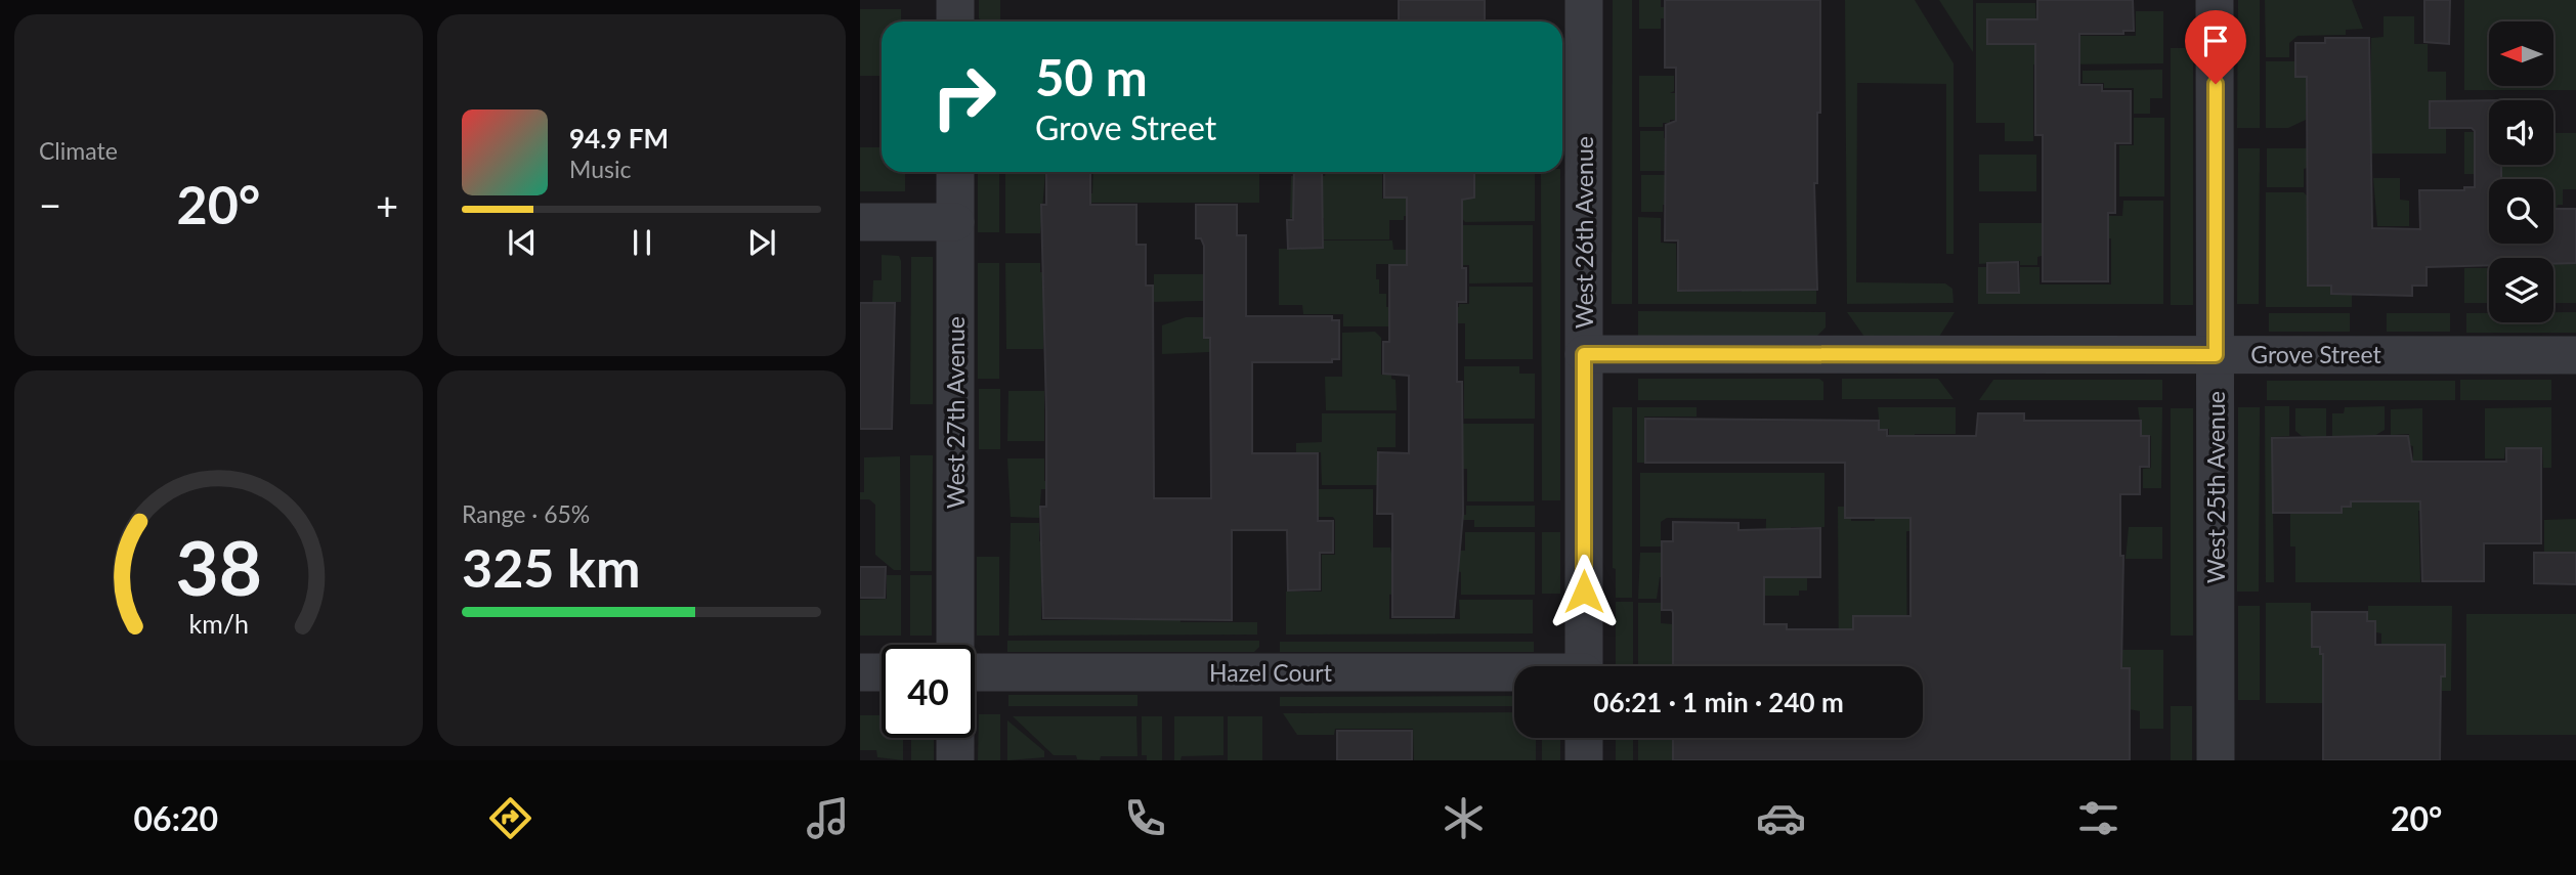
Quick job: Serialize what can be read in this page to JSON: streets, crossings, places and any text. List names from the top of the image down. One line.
{"streets":{"street":["West 26th Avenue","Grove Street","West 27th Avenue","West 25th Avenue","Hazel Court"]},"crossings":[["West 26th Avenue","Grove Street"],["Grove Street","West 25th Avenue"]],"north":"left","page":{"tile":["Climate",["Range · 65%","325 km"]],"turn":["50 m","Grove Street"],"song":["94.9 FM","Music"],"heat":["−","20°","+"],"limit":"40","trip":"06:21 · 1 min · 240 m","tabs":["06:20","20°"],"gauge":["38","km/h"]}}
